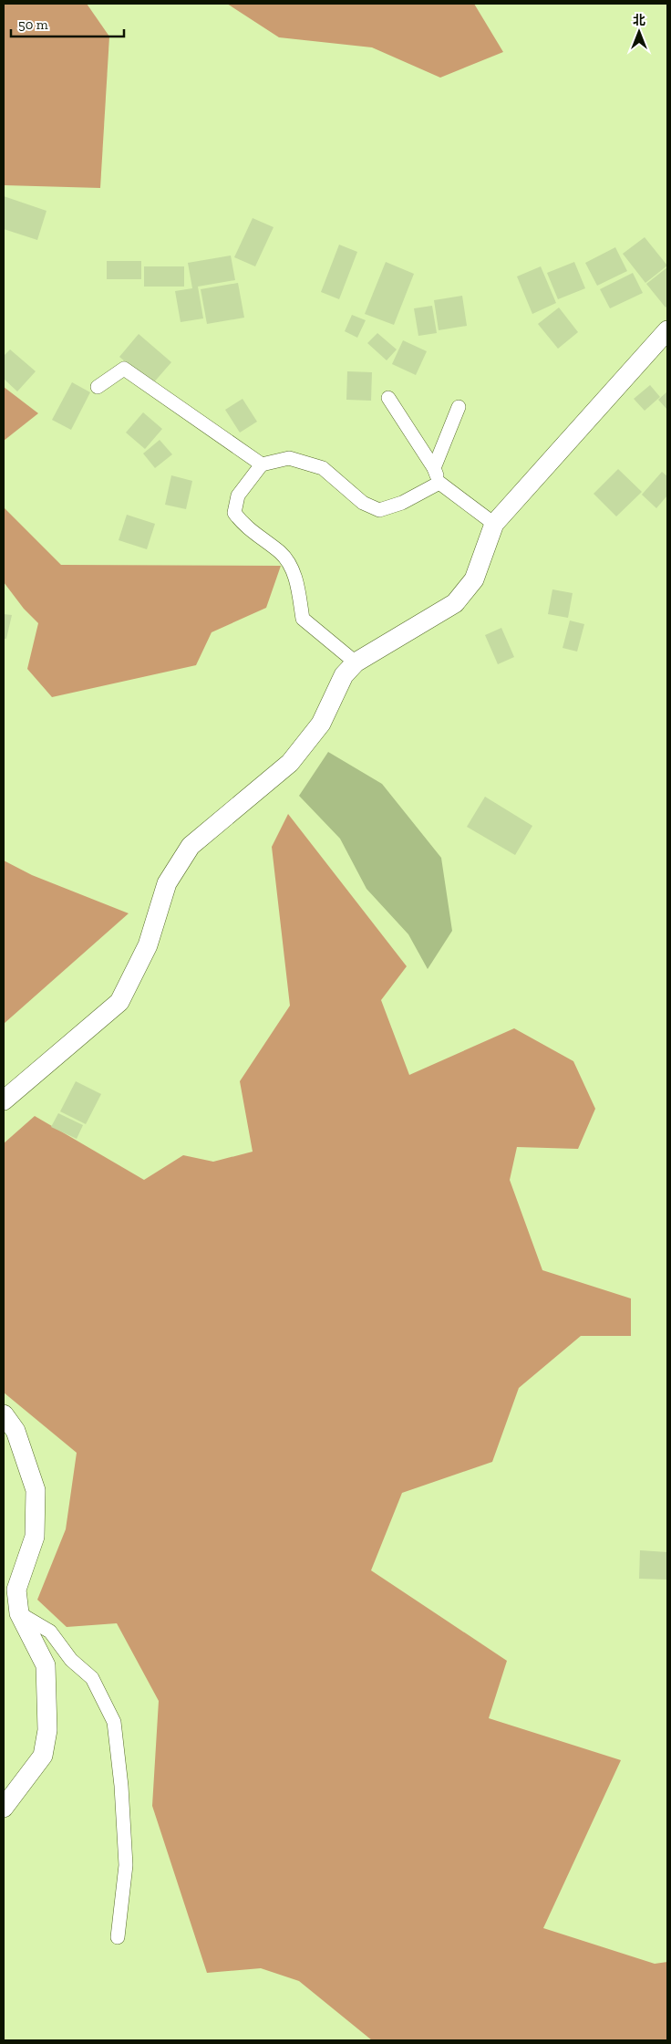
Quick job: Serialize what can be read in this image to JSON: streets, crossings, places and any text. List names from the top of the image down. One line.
{"scale_bar":"50 m","north":"top"}
